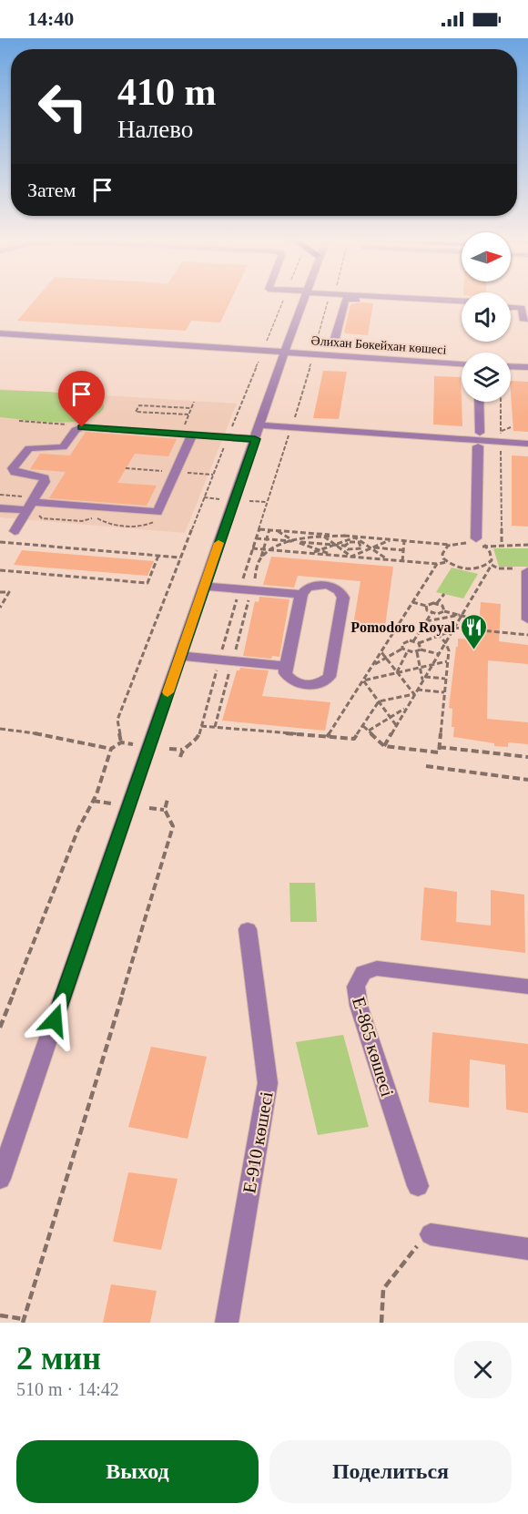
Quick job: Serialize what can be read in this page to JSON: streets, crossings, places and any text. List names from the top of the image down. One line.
{"streets":{"street":["Әлихан Бөкейхан көшесі","Е-865 көшесі","Е-910 көшесі"]},"places":{"restaurant":["Pomodoro Royal"]},"north":"right","page":{"status":"14:40","turn":["410 m","Налево"],"then":"Затем","heading":["2 мин","510 m · 14:42"],"buttons":["Выход","Поделиться"]}}
